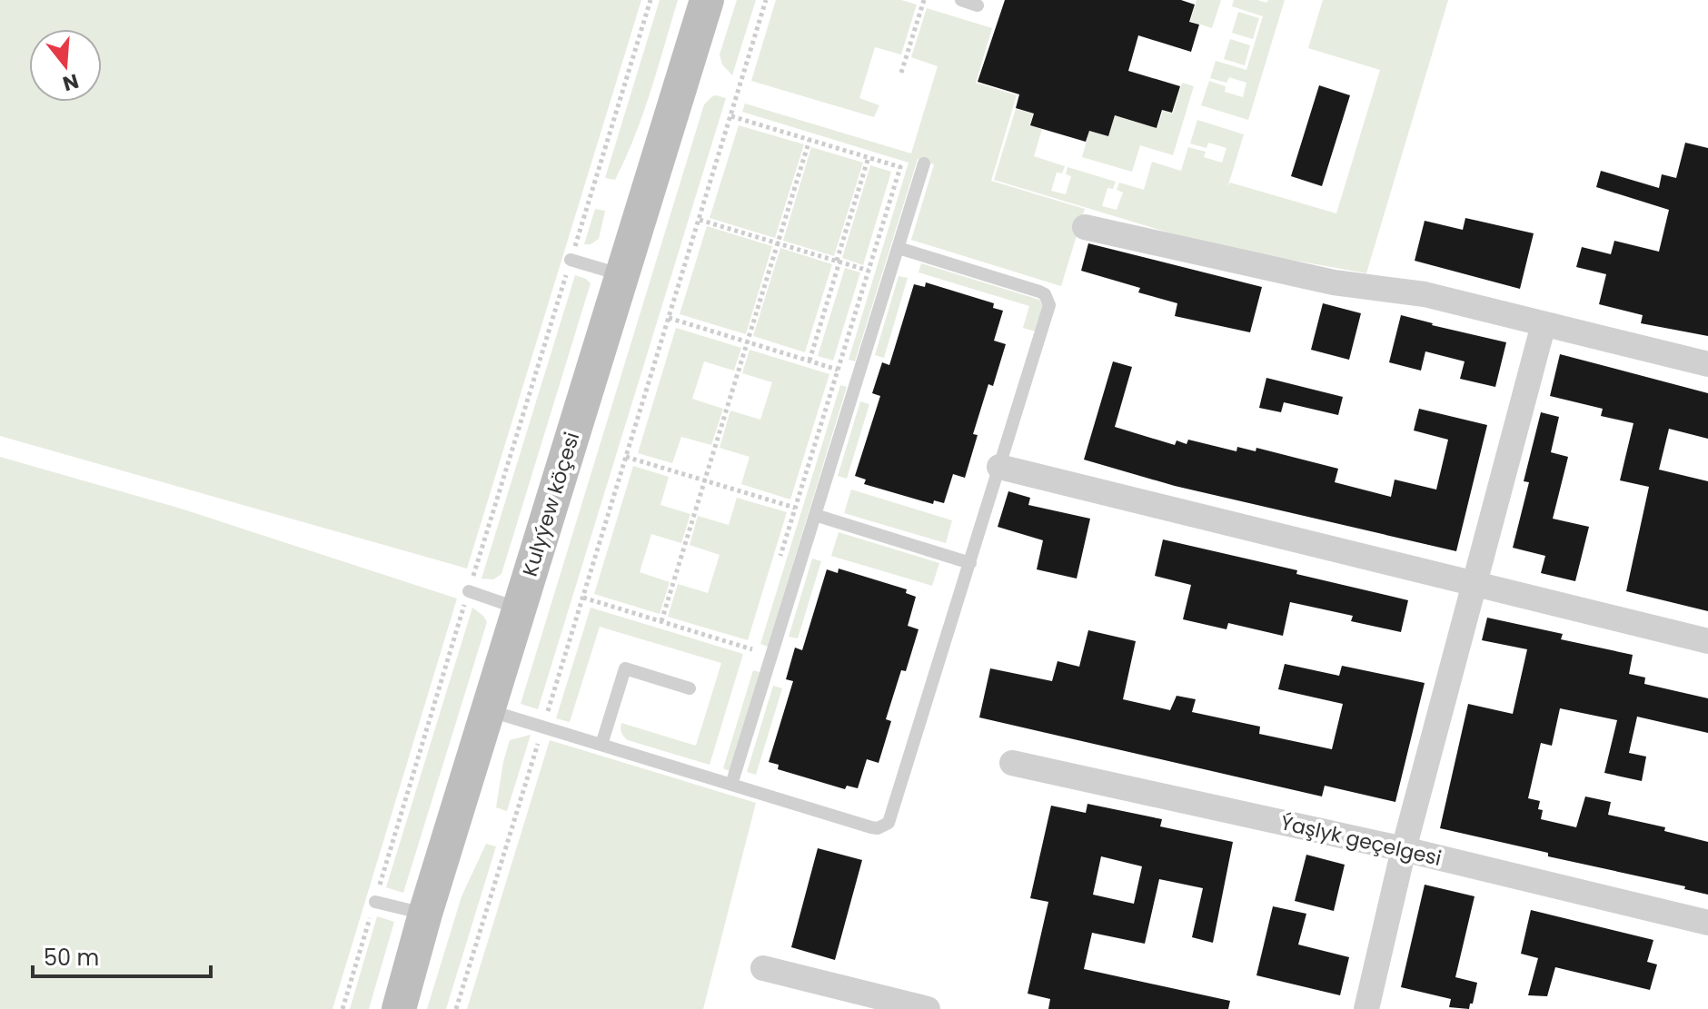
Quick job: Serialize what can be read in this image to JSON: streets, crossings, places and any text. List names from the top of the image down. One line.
{"streets":{"street":["Kulyýew köçesi","Ýaşlyk geçelgesi"]},"scale_bar":"50 m","north":"bottom"}
